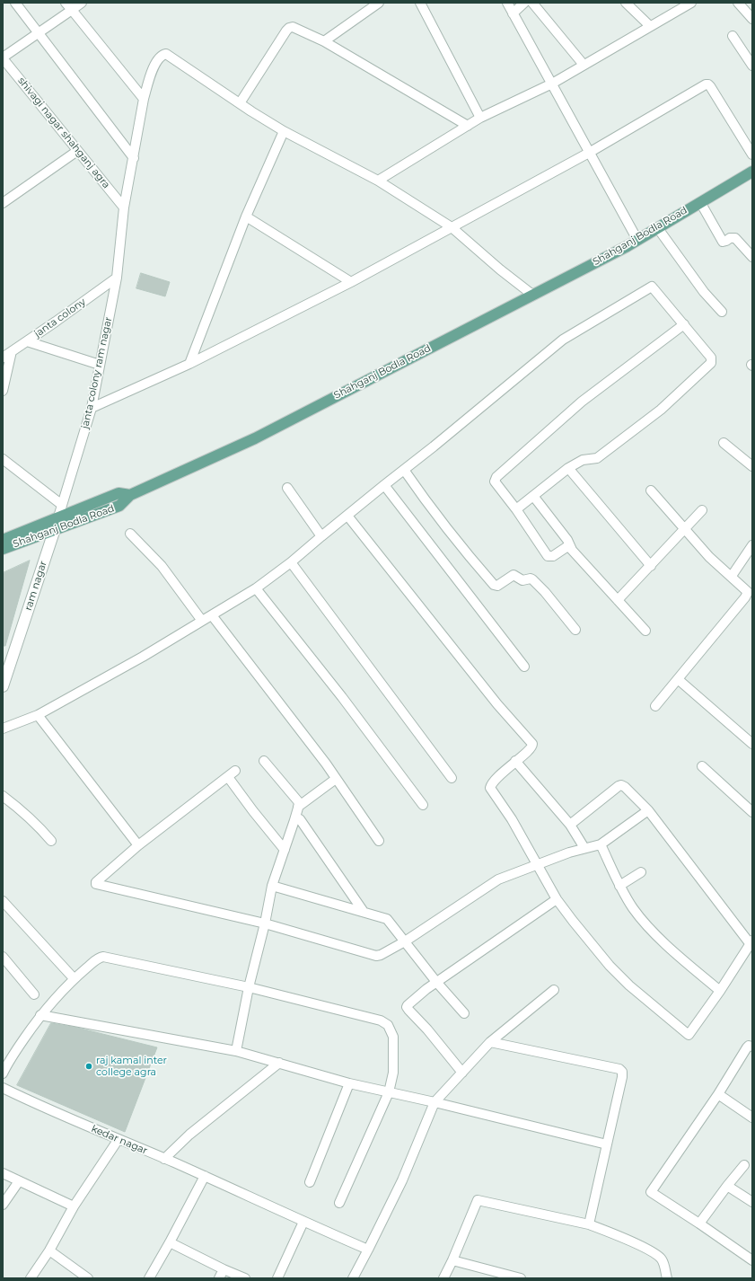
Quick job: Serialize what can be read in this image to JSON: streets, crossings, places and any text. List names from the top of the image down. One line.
{"streets":{"main road":["Shahganj Bodla Road"],"street":["shivagi nagar shahganj agra","janta colony","janta colony ram nagar","ram nagar","kedar nagar"]},"crossings":[["Shahganj Bodla Road","janta colony ram nagar"],["Shahganj Bodla Road","ram nagar"],["janta colony","janta colony ram nagar"],["janta colony ram nagar","ram nagar"]],"places":["raj kamal inter college agra"]}
